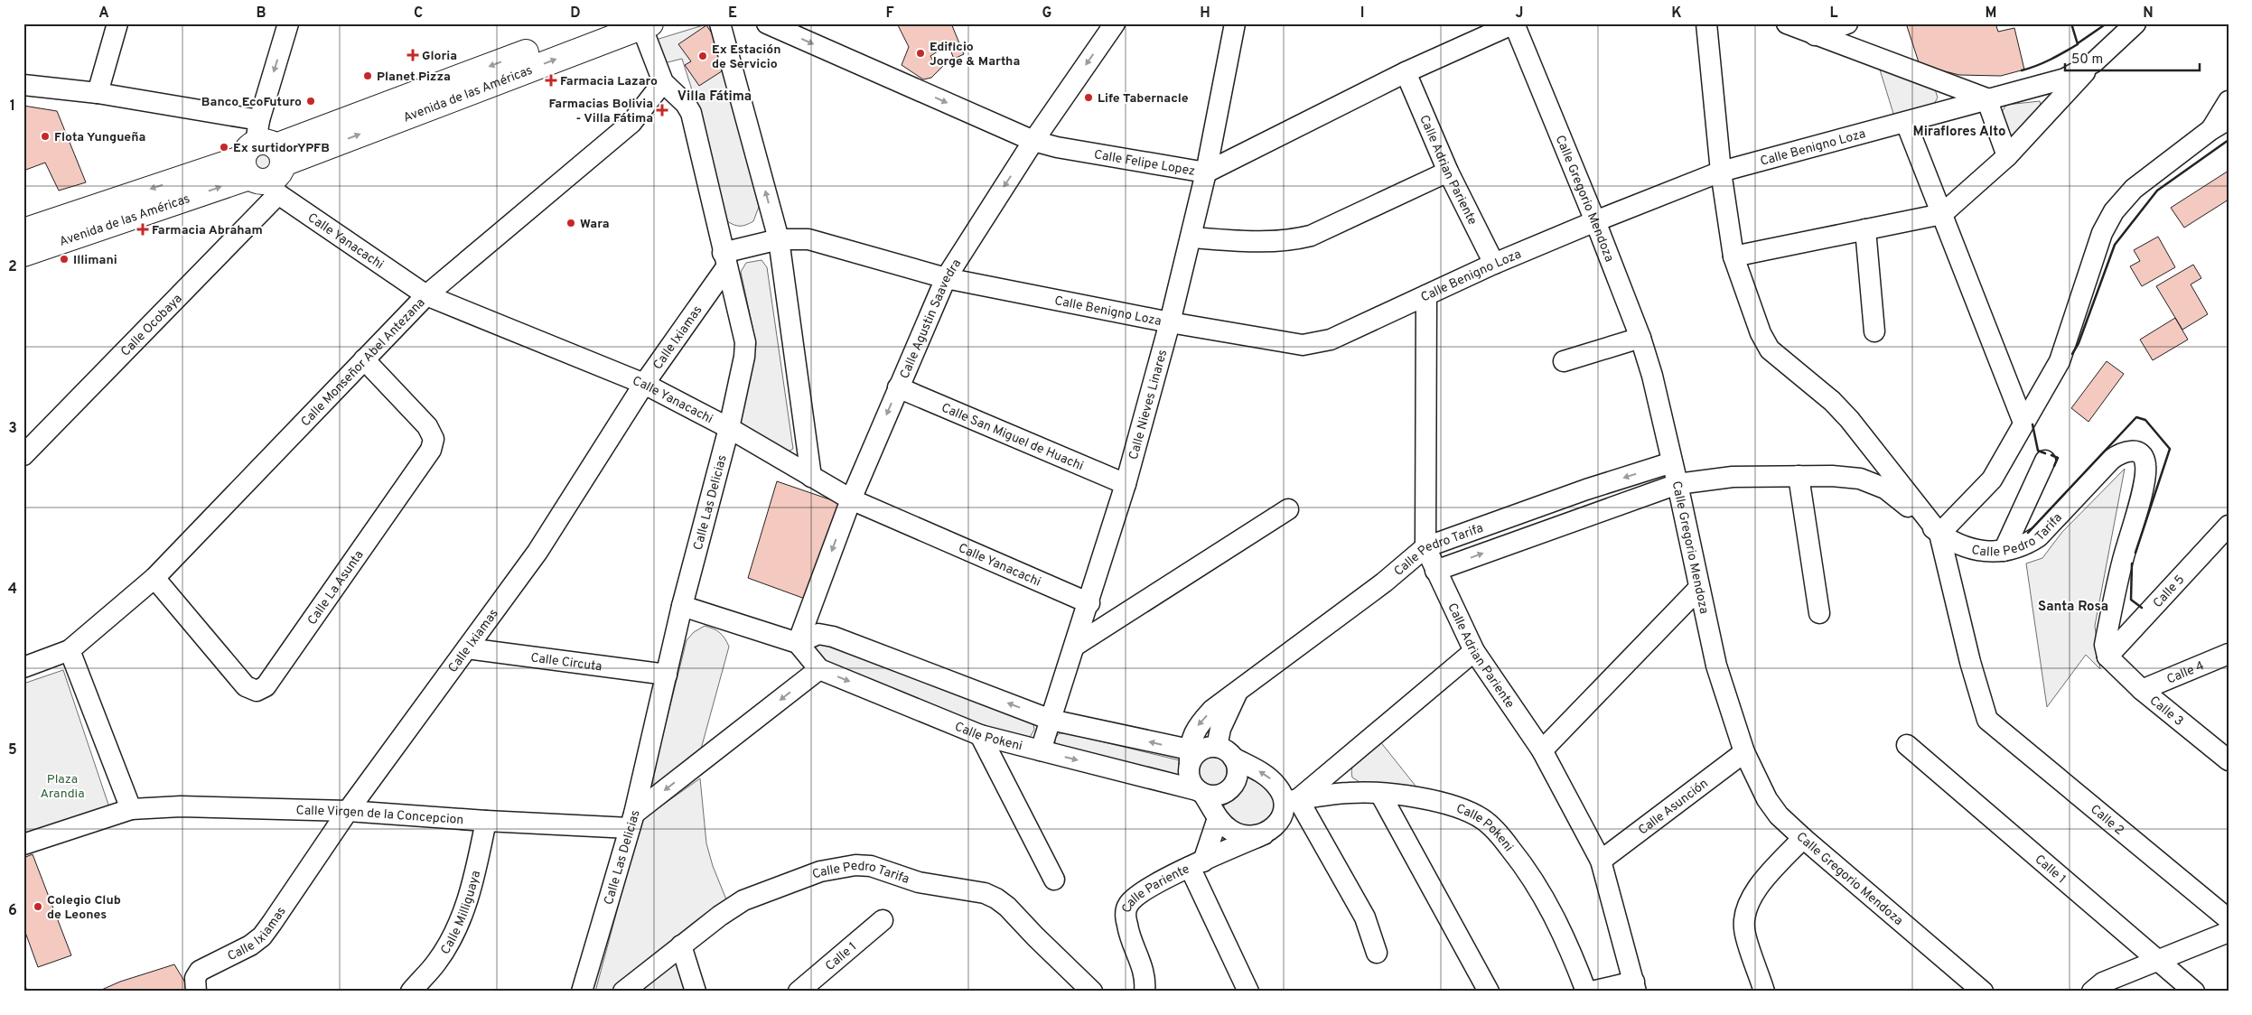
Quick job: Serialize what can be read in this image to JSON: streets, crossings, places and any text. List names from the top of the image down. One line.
{"streets":{"main road":["Avenida de las Américas"],"street":["Calle Benigno Loza","Calle Felipe Lopez","Calle Adrian Pariente","Calle Gregorio Mendoza","Calle Yanacachi","Calle Agustin Saavedra","Calle Ocobaya","Calle Ixiamas","Calle Monseñor Abel Antezana","Calle Nieves Linares","Calle San Miguel de Huachi","Calle Las Delicias","Calle Pedro Tarifa","Calle La Asunta","Calle 5","Calle Circuta","Calle 4","Calle 3","Calle Pokeni","Calle Asunción","Calle Virgen de la Concepcion","Calle 2","Calle 1","Calle Pariente","Calle Milliguaya"]},"crossings":[["Avenida de las Américas","Calle Yanacachi"],["Avenida de las Américas","Calle Ocobaya"],["Avenida de las Américas","Calle Las Delicias"],["Calle Benigno Loza","Calle Adrian Pariente"],["Calle Benigno Loza","Calle Gregorio Mendoza"],["Calle Benigno Loza","Calle Agustin Saavedra"],["Calle Benigno Loza","Calle Nieves Linares"],["Calle Felipe Lopez","Calle Adrian Pariente"],["Calle Felipe Lopez","Calle Gregorio Mendoza"],["Calle Felipe Lopez","Calle Agustin Saavedra"],["Calle Felipe Lopez","Calle Nieves Linares"],["Calle Adrian Pariente","Calle Pedro Tarifa"],["Calle Adrian Pariente","Calle Asunción"],["Calle Gregorio Mendoza","Calle Pedro Tarifa"],["Calle Gregorio Mendoza","Calle Asunción"],["Calle Yanacachi","Calle Agustin Saavedra"],["Calle Yanacachi","Calle Ocobaya"],["Calle Yanacachi","Calle Ixiamas"],["Calle Yanacachi","Calle Monseñor Abel Antezana"],["Calle Yanacachi","Calle Nieves Linares"],["Calle Yanacachi","Calle Las Delicias"],["Calle Agustin Saavedra","Calle San Miguel de Huachi"],["Calle Agustin Saavedra","Calle Pokeni"],["Calle Ixiamas","Calle Las Delicias"],["Calle Ixiamas","Calle Circuta"],["Calle Ixiamas","Calle Virgen de la Concepcion"],["Calle Monseñor Abel Antezana","Calle Las Delicias"],["Calle Monseñor Abel Antezana","Calle La Asunta"],["Calle Nieves Linares","Calle San Miguel de Huachi"],["Calle Nieves Linares","Calle Pokeni"],["Calle Las Delicias","Calle Circuta"],["Calle Las Delicias","Calle Virgen de la Concepcion"],["Calle Pedro Tarifa","Calle 5"],["Calle Pedro Tarifa","Calle 3"],["Calle Pedro Tarifa","Calle Pokeni"],["Calle Pedro Tarifa","Calle 2"],["Calle 5","Calle 3"],["Calle 4","Calle 3"],["Calle Pokeni","Calle Pariente"],["Calle Virgen de la Concepcion","Calle Milliguaya"]],"one_way":["Calle Felipe Lopez","Calle Agustin Saavedra"],"districts":["Villa Fátima","Miraflores Alto","Santa Rosa"],"parks":["Plaza Arandia"],"places":{"other":["Edificio Jorge & Martha","Ex Estación de Servicio","Planet Pizza","Life Tabernacle","Banco EcoFuturo","Flota Yungueña","Ex surtidorYPFB","Wara","Illimani","Colegio Club de Leones"],"health":["Gloria","Farmacia Lazaro","Farmacias Bolivia - Villa Fátima","Farmacia Abraham"]},"scale_bar":"50 m","grid":{"columns":["A","B","C","D","E","F","G","H","I","J","K","L","M","N"],"rows":["1","2","3","4","5","6"]}}
